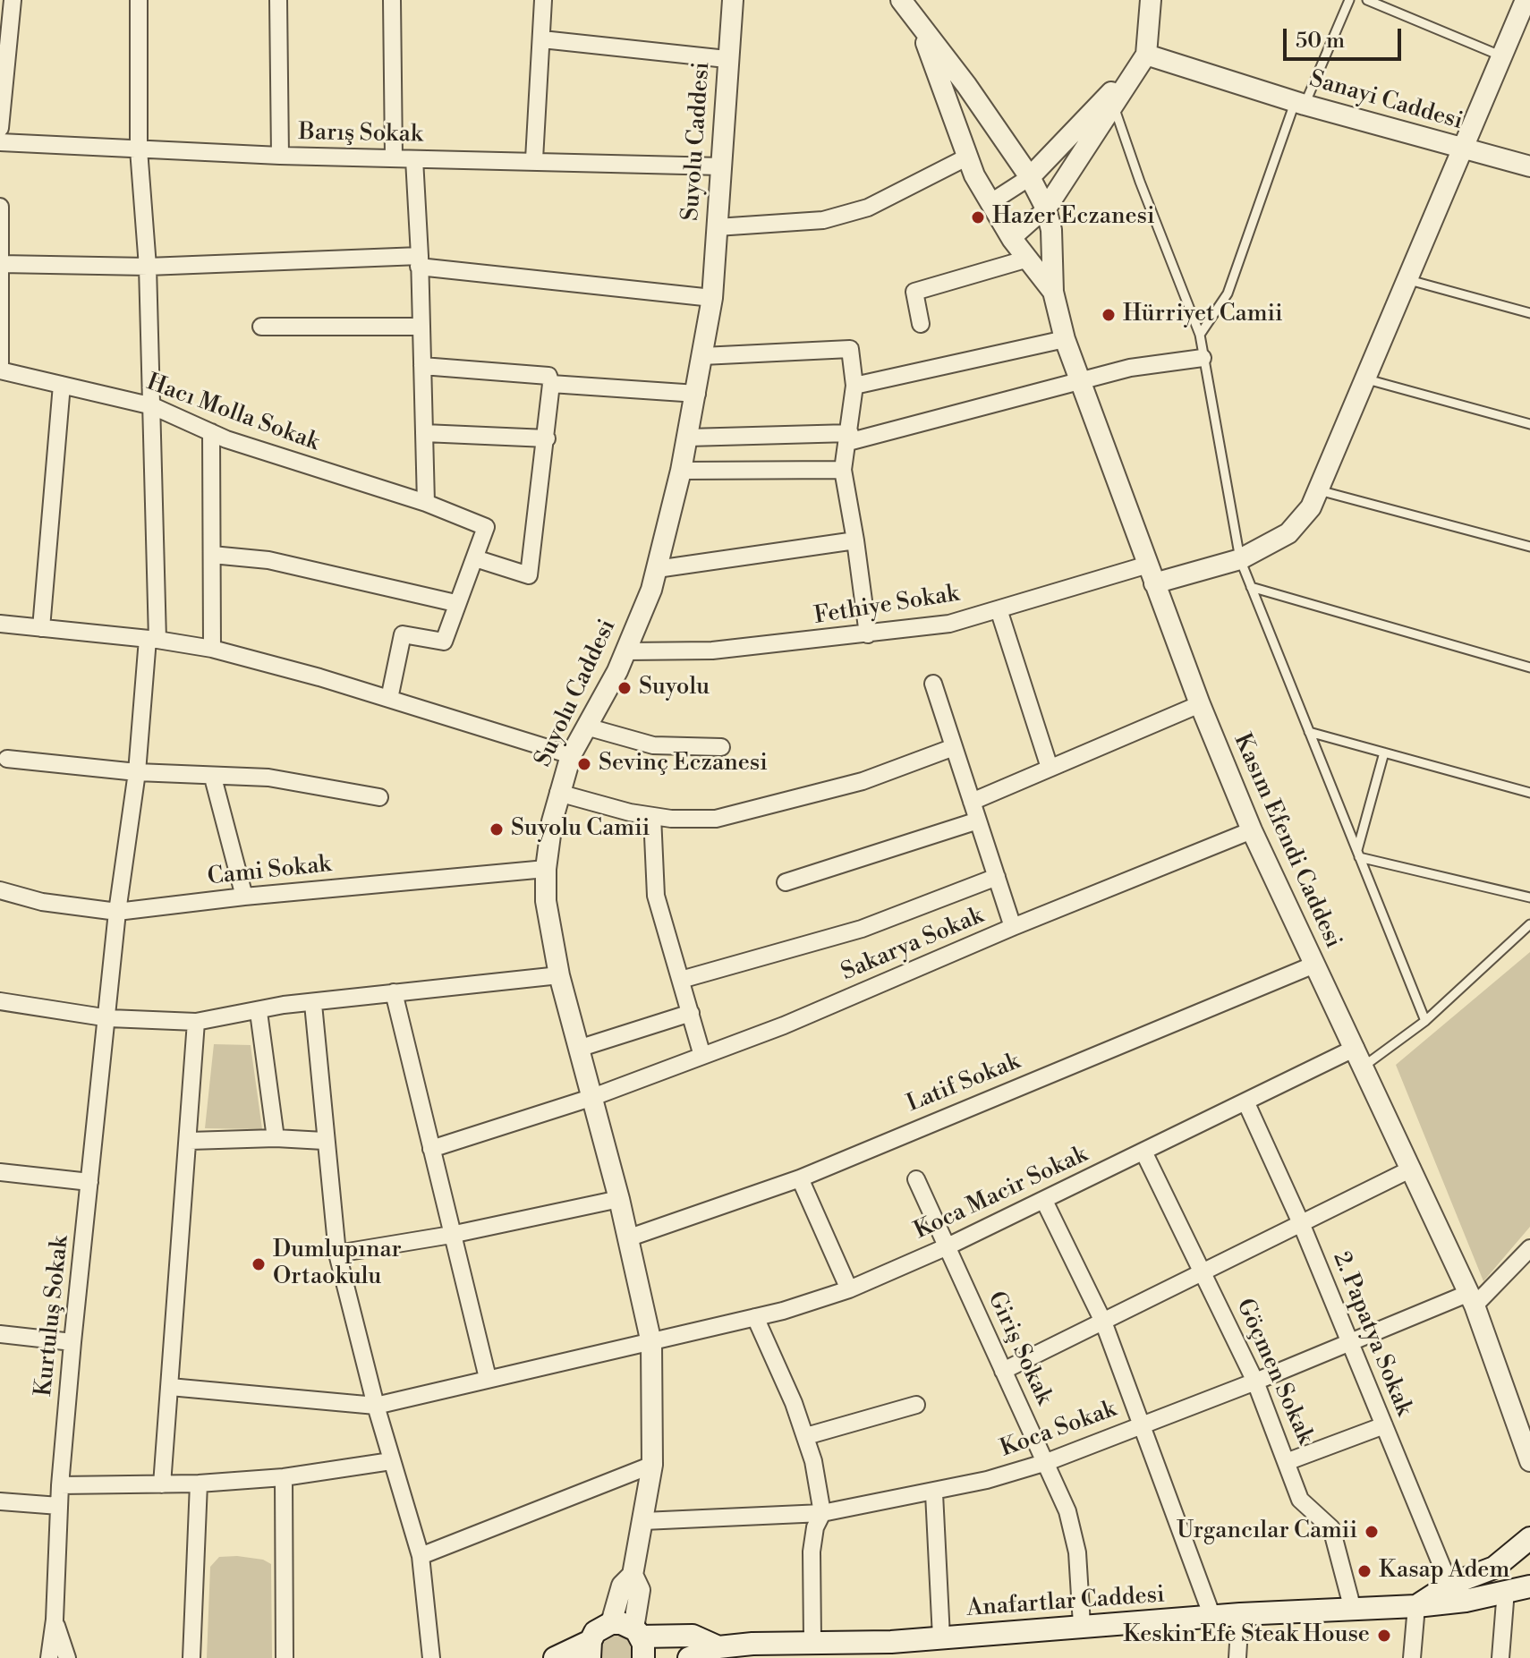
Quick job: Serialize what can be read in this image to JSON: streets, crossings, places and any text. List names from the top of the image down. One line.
{"streets":{"main road":["Anafartlar Caddesi"],"street":["Sanayi Caddesi","Barış Sokak","Suyolu Caddesi","Hacı Molla Sokak","Fethiye Sokak","Kasım Efendi Caddesi","Cami Sokak","Sakarya Sokak","Latif Sokak","Koca Macir Sokak","Kurtuluş Sokak","2. Papatya Sokak","Giriş Sokak","Göçmen Sokak","Koca Sokak"]},"crossings":[["Barış Sokak","Suyolu Caddesi"],["Barış Sokak","Kurtuluş Sokak"],["Suyolu Caddesi","Fethiye Sokak"],["Suyolu Caddesi","Cami Sokak"],["Suyolu Caddesi","Sakarya Sokak"],["Suyolu Caddesi","Latif Sokak"],["Suyolu Caddesi","Koca Macir Sokak"],["Suyolu Caddesi","Koca Sokak"],["Hacı Molla Sokak","Kurtuluş Sokak"],["Fethiye Sokak","Kasım Efendi Caddesi"],["Kasım Efendi Caddesi","Sakarya Sokak"],["Kasım Efendi Caddesi","Latif Sokak"],["Kasım Efendi Caddesi","Koca Macir Sokak"],["Kasım Efendi Caddesi","Koca Sokak"],["Cami Sokak","Kurtuluş Sokak"],["Koca Macir Sokak","2. Papatya Sokak"],["Koca Macir Sokak","Giriş Sokak"],["Koca Macir Sokak","Göçmen Sokak"],["2. Papatya Sokak","Koca Sokak"],["Giriş Sokak","Koca Sokak"],["Giriş Sokak","Anafartlar Caddesi"],["Göçmen Sokak","Koca Sokak"],["Göçmen Sokak","Anafartlar Caddesi"]],"places":["Hazer Eczanesi","Hürriyet Camii","Suyolu","Sevinç Eczanesi","Suyolu Camii","Dumlupınar Ortaokulu","Urgancılar Camii","Kasap Adem","Keskin Efe Steak House"],"scale_bar":"50 m"}
